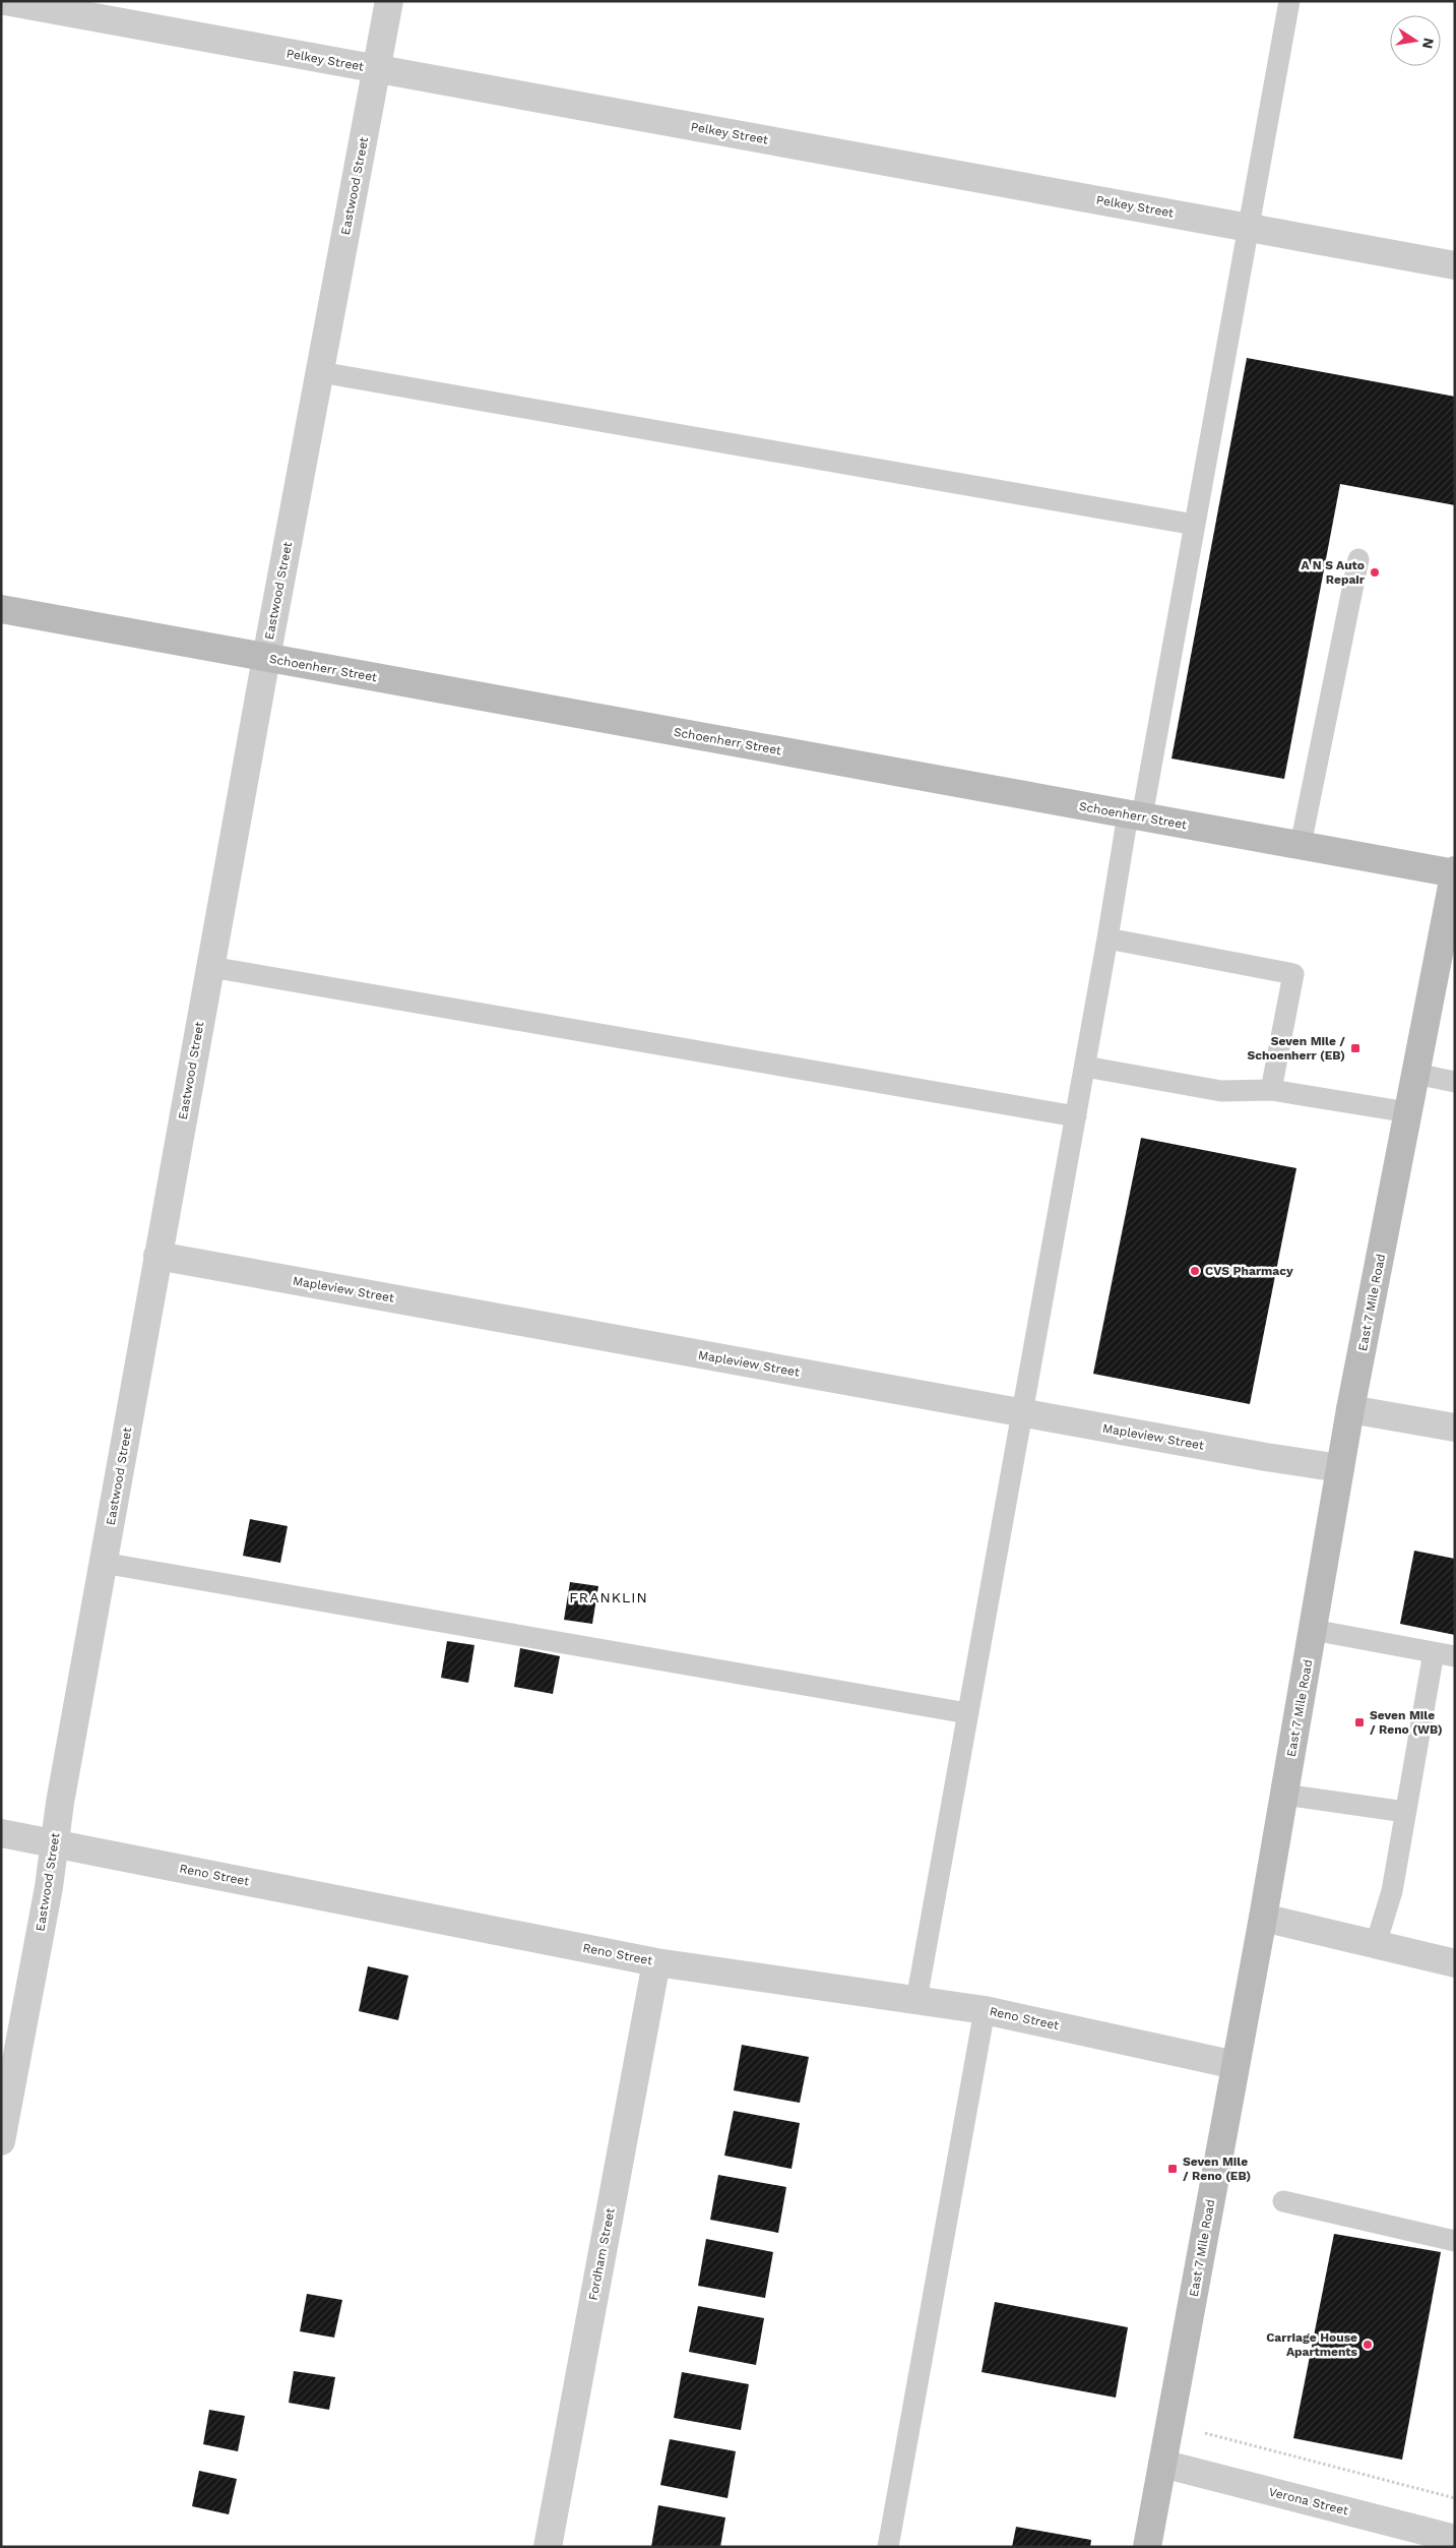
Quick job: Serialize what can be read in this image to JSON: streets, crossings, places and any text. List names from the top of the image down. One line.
{"streets":{"street":["Pelkey Street","Eastwood Street","Schoenherr Street","Mapleview Street","East 7 Mile Road","Reno Street","Fordham Street","Verona Street"]},"crossings":[["Pelkey Street","Eastwood Street"],["Eastwood Street","Schoenherr Street"],["Eastwood Street","Mapleview Street"],["Eastwood Street","Reno Street"],["Schoenherr Street","East 7 Mile Road"],["Mapleview Street","East 7 Mile Road"],["East 7 Mile Road","Reno Street"],["East 7 Mile Road","Verona Street"],["Reno Street","Fordham Street"]],"districts":["FRANKLIN"],"places":{"other":["A N S Auto Repair","CVS Pharmacy","Carriage House Apartments"],"transit":["Seven Mile / Schoenherr (EB)","Seven Mile / Reno (WB)","Seven Mile / Reno (EB)"]},"north":"right"}
